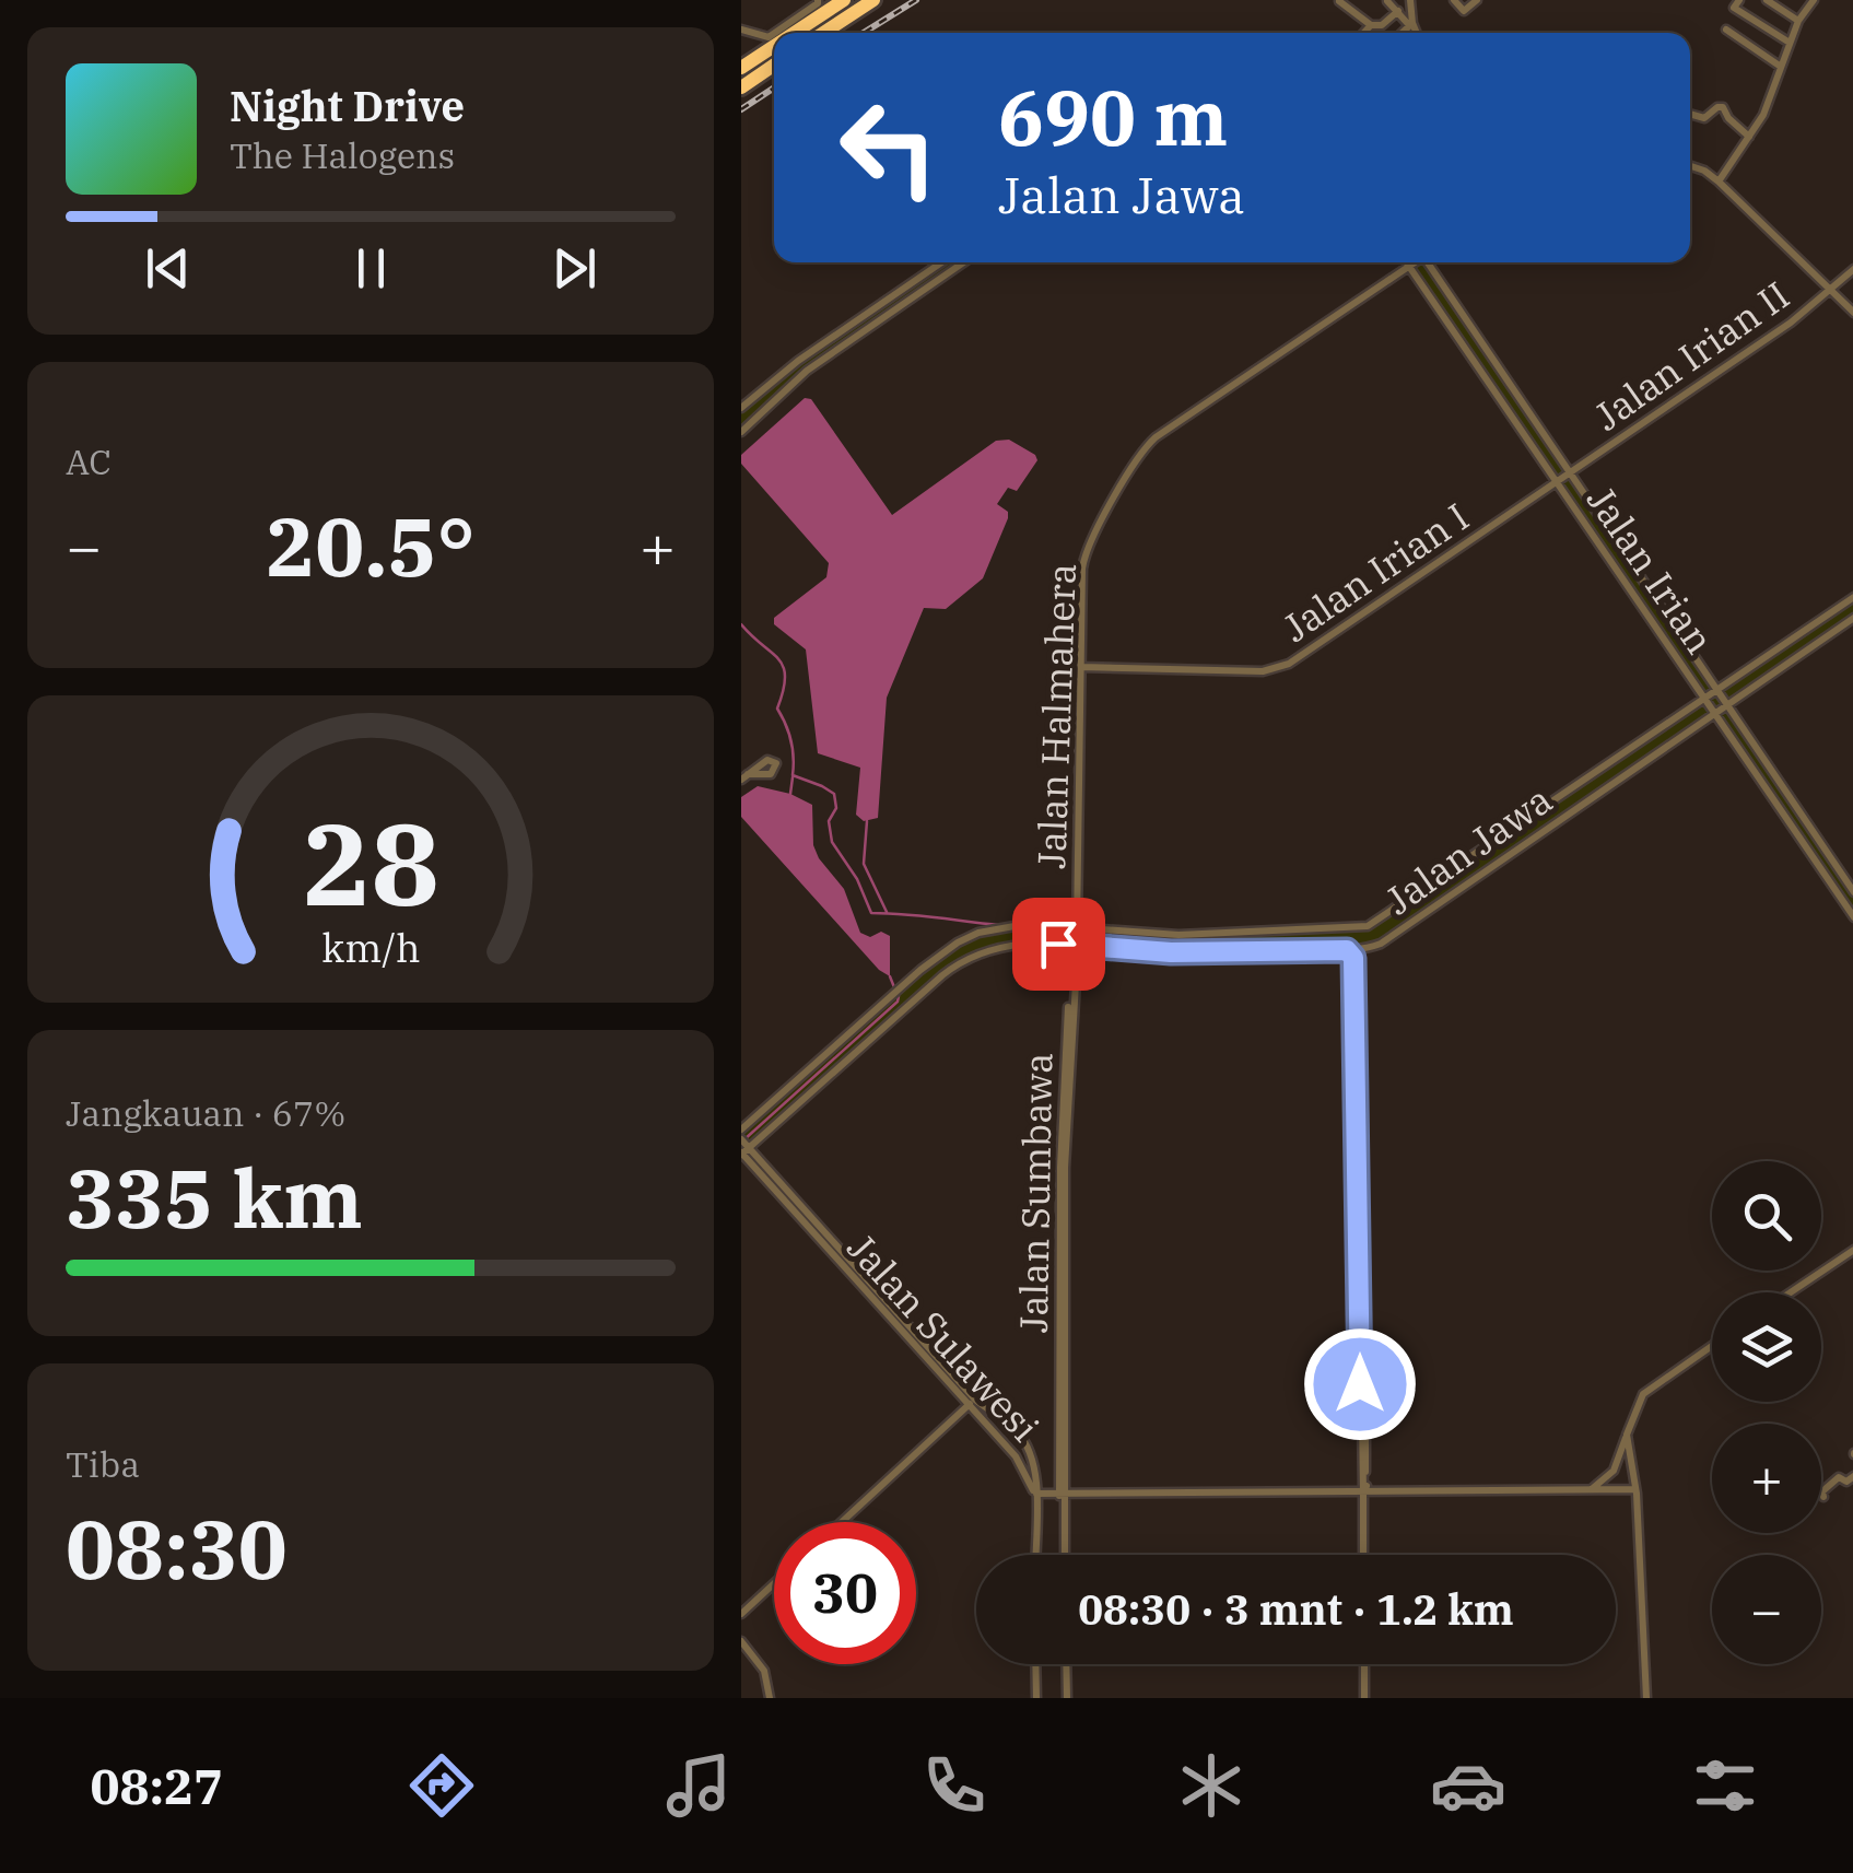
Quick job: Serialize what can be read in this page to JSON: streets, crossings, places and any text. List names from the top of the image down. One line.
{"streets":{"street":["Jalan Irian II","Jalan Irian","Jalan Irian I","Jalan Halmahera","Jalan Jawa","Jalan Sumbawa","Jalan Sulawesi"]},"crossings":[["Jalan Irian II","Jalan Irian"],["Jalan Irian II","Jalan Irian I"],["Jalan Irian","Jalan Irian I"],["Jalan Irian","Jalan Halmahera"],["Jalan Irian","Jalan Jawa"],["Jalan Irian I","Jalan Halmahera"],["Jalan Halmahera","Jalan Jawa"],["Jalan Jawa","Jalan Sumbawa"],["Jalan Jawa","Jalan Sulawesi"]],"page":{"turn":["690 m","Jalan Jawa"],"song":["Night Drive","The Halogens"],"tile":["AC",["Jangkauan · 67%","335 km"],["Tiba","08:30"]],"heat":["−","20.5°","+"],"map_buttons":["+","−"],"limit":"30","trip":"08:30 · 3 mnt · 1.2 km","tabs":"08:27","gauge":["28","km/h"]}}
